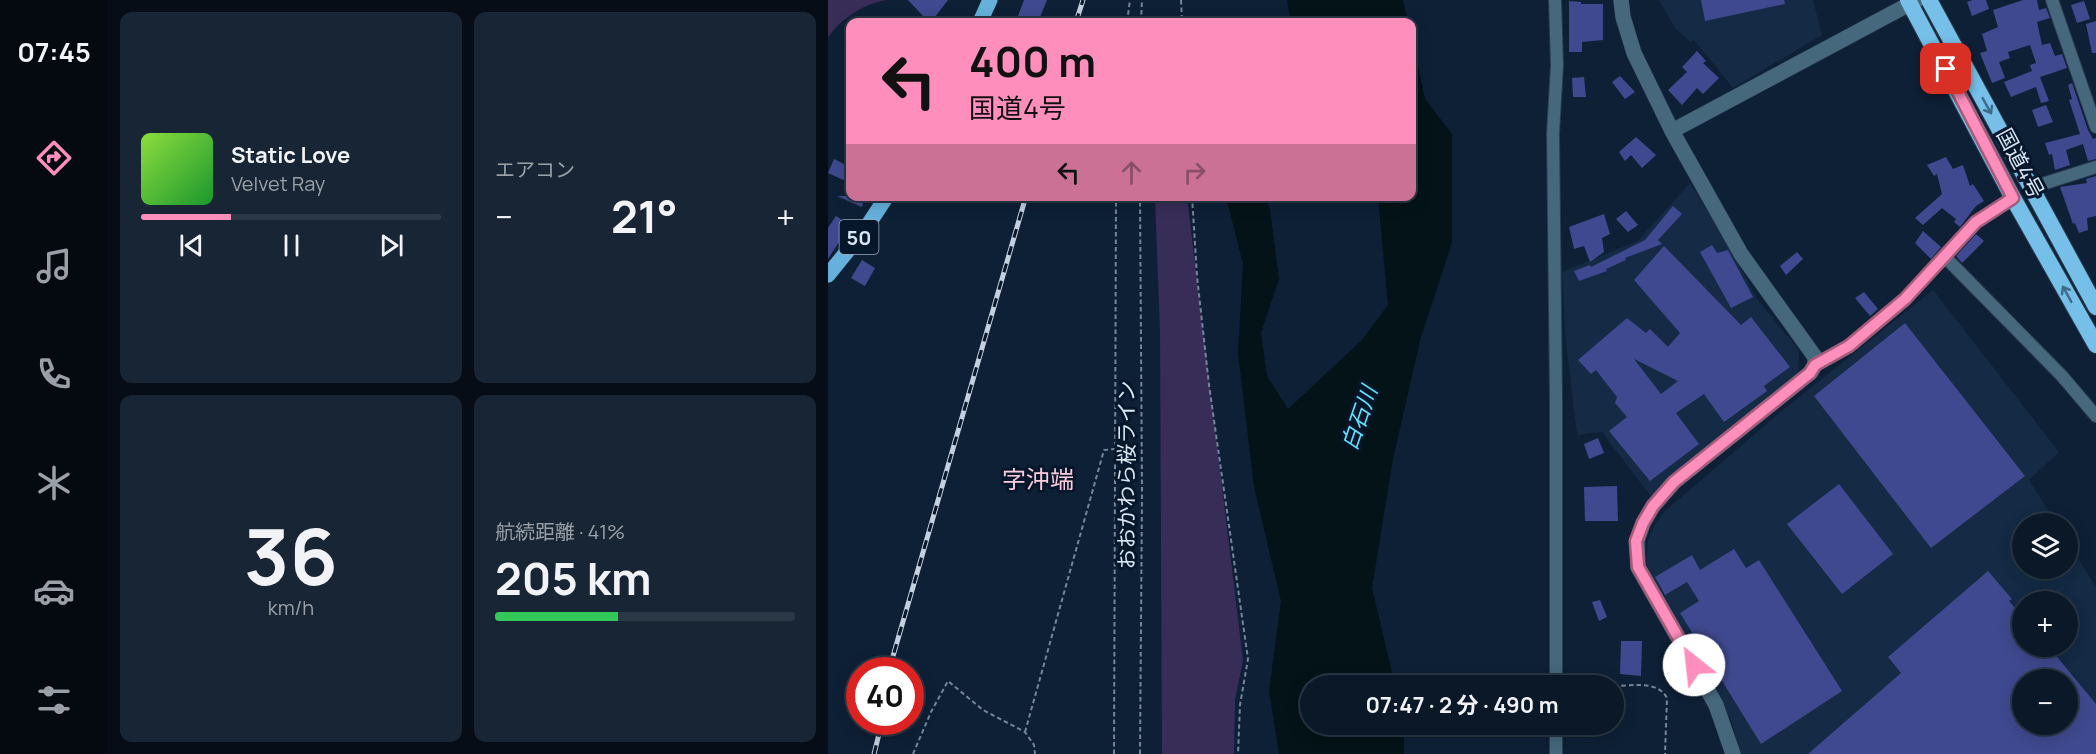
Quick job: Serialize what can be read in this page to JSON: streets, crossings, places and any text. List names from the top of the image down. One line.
{"streets":{"highway":["国道4号"],"main road":["50"],"path":["おおかわら桜ライン"]},"districts":["字沖端"],"water":["白石川"],"page":{"tabs":"07:45","tile":["エアコン",["36","km/h"],["航続距離 · 41%","205 km"]],"turn":["400 m","国道4号"],"song":["Static Love","Velvet Ray"],"heat":["−","21°","+"],"map_buttons":["+","−"],"limit":"40","trip":"07:47 · 2 分 · 490 m"}}
